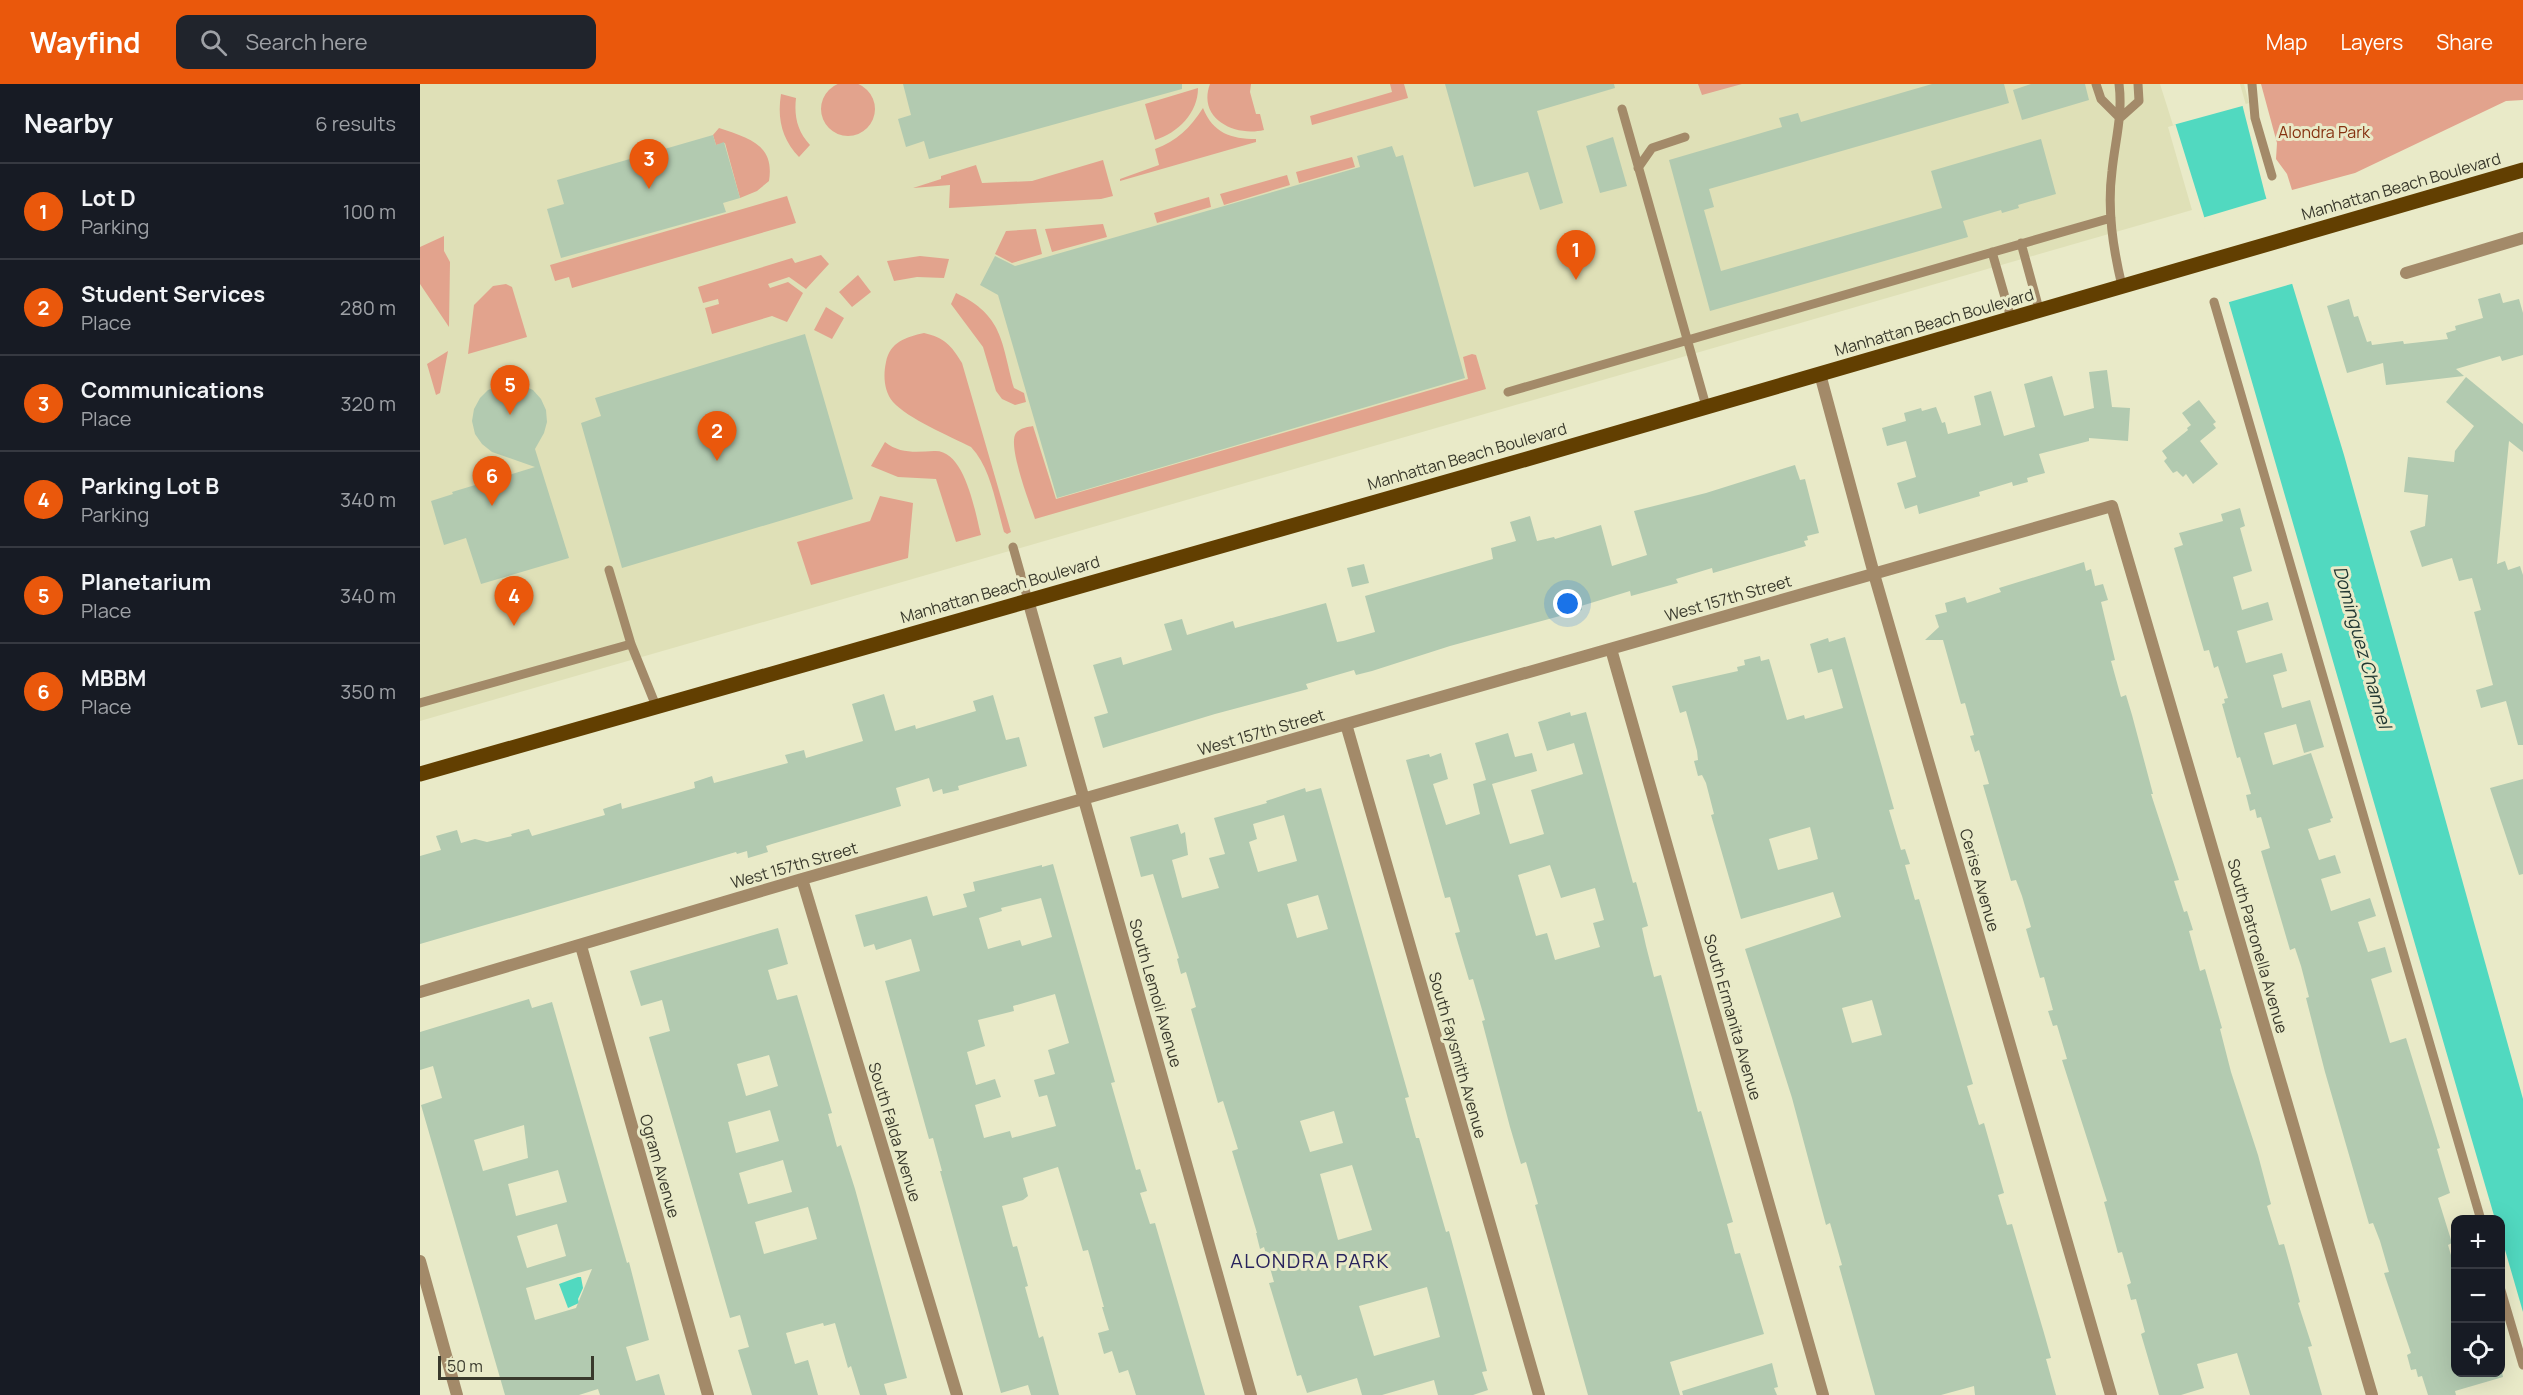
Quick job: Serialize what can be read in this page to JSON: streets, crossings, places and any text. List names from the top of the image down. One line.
{"streets":{"main road":["Manhattan Beach Boulevard"],"street":["West 157th Street","Cerise Avenue","South Patronella Avenue","South Lemoli Avenue","South Ermanita Avenue","South Faysmith Avenue","South Falda Avenue","Ogram Avenue"]},"crossings":[["Manhattan Beach Boulevard","Cerise Avenue"],["Manhattan Beach Boulevard","South Lemoli Avenue"],["West 157th Street","Cerise Avenue"],["West 157th Street","South Patronella Avenue"],["West 157th Street","South Lemoli Avenue"],["West 157th Street","South Ermanita Avenue"],["West 157th Street","South Faysmith Avenue"],["West 157th Street","South Falda Avenue"],["West 157th Street","Ogram Avenue"]],"districts":["ALONDRA PARK"],"water":["Dominguez Channel"],"parks":["Alondra Park"],"scale_bar":"50 m","page":{"header":"Wayfind","search":"Search here","nav":["Map","Layers","Share"],"heading":["Nearby","6 results"],"pins":["3","1","5","2","6","4"],"list":[{"mark":"1","name":"Lot D","note":"Parking","value":"100 m"},{"mark":"2","name":"Student Services","note":"Place","value":"280 m"},{"mark":"3","name":"Communications","note":"Place","value":"320 m"},{"mark":"4","name":"Parking Lot B","note":"Parking","value":"340 m"},{"mark":"5","name":"Planetarium","note":"Place","value":"340 m"},{"mark":"6","name":"MBBM","note":"Place","value":"350 m"}],"map_buttons":["+","−"],"scale":"50 m"}}
